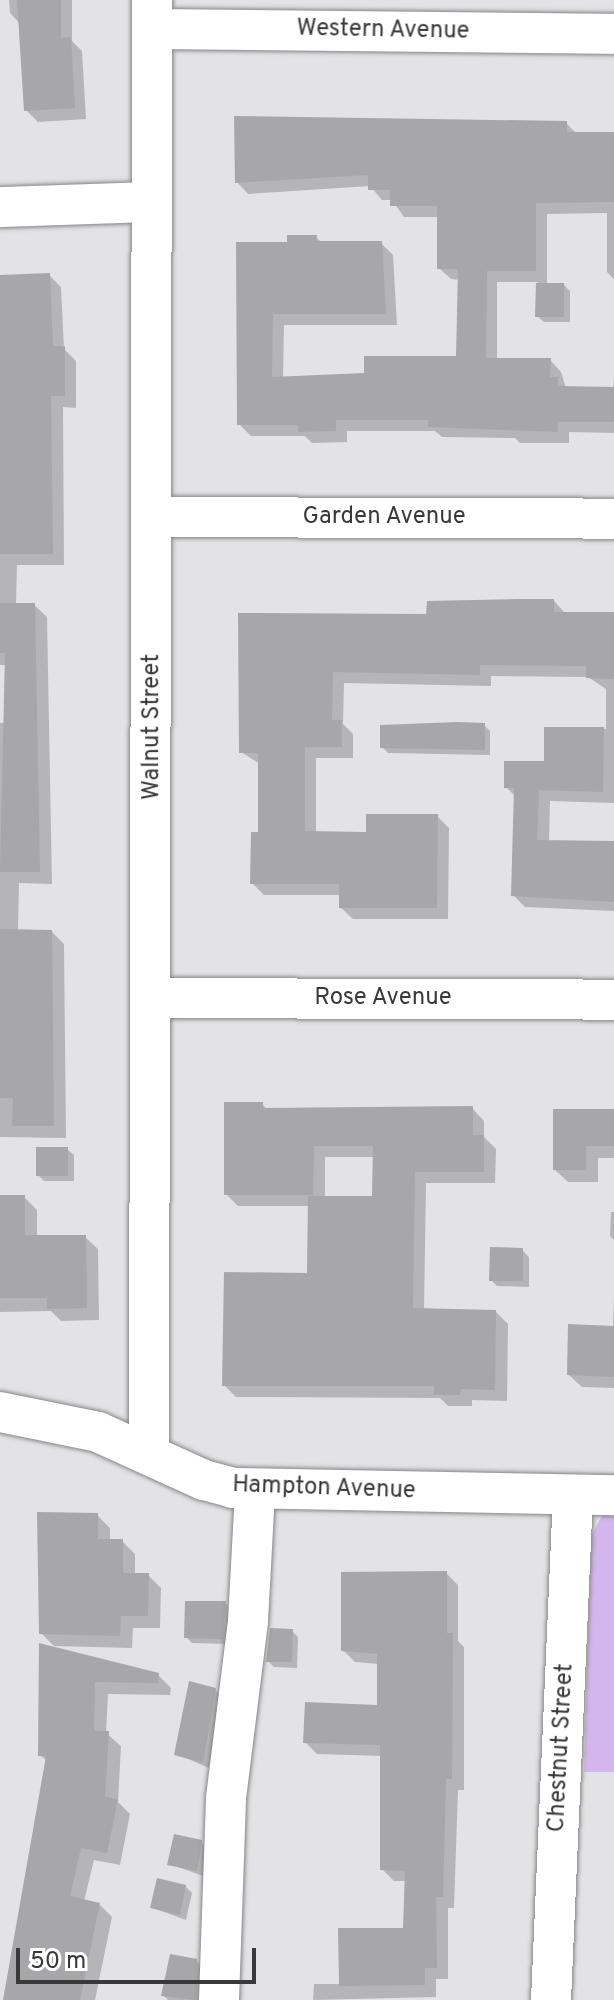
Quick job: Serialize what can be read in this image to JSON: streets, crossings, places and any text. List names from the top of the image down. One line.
{"streets":{"street":["Western Avenue","Garden Avenue","Walnut Street","Rose Avenue","Hampton Avenue","Chestnut Street"]},"crossings":[["Western Avenue","Walnut Street"],["Garden Avenue","Walnut Street"],["Walnut Street","Rose Avenue"],["Walnut Street","Hampton Avenue"],["Hampton Avenue","Chestnut Street"]],"scale_bar":"50 m"}
